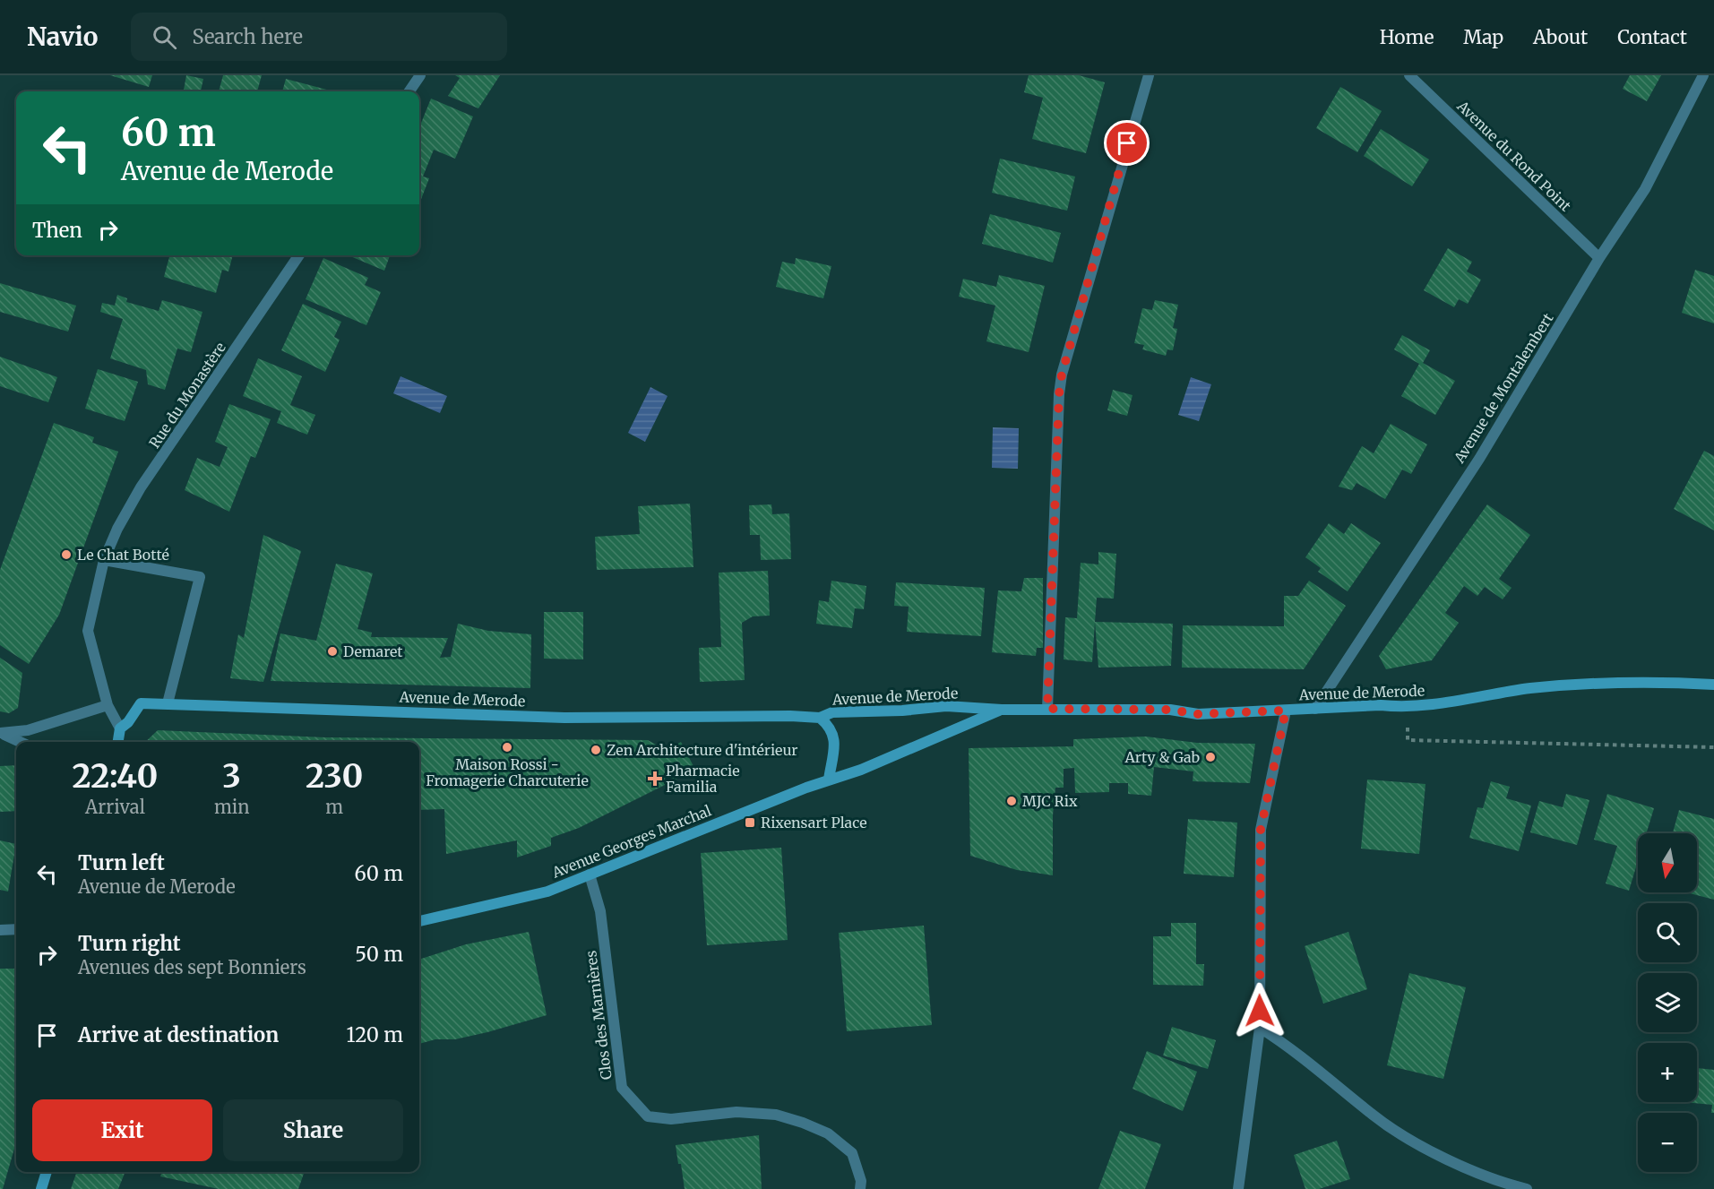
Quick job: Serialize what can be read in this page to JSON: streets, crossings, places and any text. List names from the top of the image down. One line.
{"streets":{"street":["Avenue du Rond Point","Avenue de Montalembert","Rue du Monastère","Avenue de Merode","Avenue Georges Marchal","Clos des Marnières"]},"crossings":[["Avenue du Rond Point","Avenue de Montalembert"],["Avenue de Montalembert","Avenue de Merode"],["Rue du Monastère","Avenue de Merode"],["Avenue de Merode","Avenue Georges Marchal"],["Avenue Georges Marchal","Clos des Marnières"]],"places":{"other":["Le Chat Botté","Demaret","Maison Rossi - Fromagerie Charcuterie","Zen Architecture d'intérieur","Arty & Gab","MJC Rix"],"health":["Pharmacie Familia"],"transit":["Rixensart Place"]},"north":"bottom","page":{"header":"Navio","search":"Search here","nav":["Home","Map","About","Contact"],"turn":["60 m","Avenue de Merode"],"then":"Then","eta":["22:40","Arrival","3","min","230","m"],"map_buttons":["+","−"],"list":[{"name":"Turn left","note":"Avenue de Merode","value":"60 m"},{"name":"Turn right","note":"Avenues des sept Bonniers","value":"50 m"},{"name":"Arrive at destination","value":"120 m"}],"buttons":["Exit","Share"]}}
